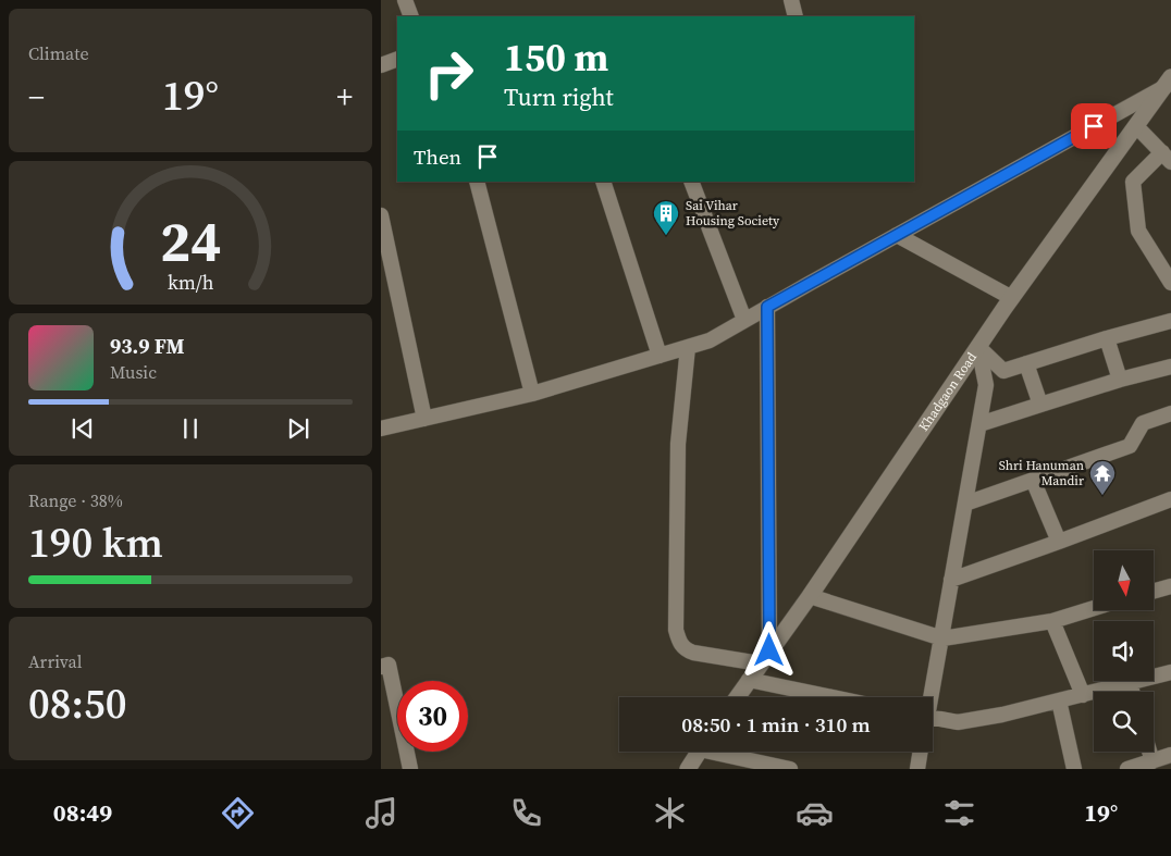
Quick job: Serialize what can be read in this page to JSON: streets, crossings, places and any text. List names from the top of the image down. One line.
{"streets":{"street":["Khadgaon Road"]},"places":{"building":["Sai Vihar Housing Society"],"temple":["Shri Hanuman Mandir"]},"north":"bottom","page":{"tile":["Climate",["Range · 38%","190 km"],["Arrival","08:50"]],"turn":["150 m","Turn right"],"heat":["−","19°","+"],"then":"Then","song":["93.9 FM","Music"],"limit":"30","trip":"08:50 · 1 min · 310 m","tabs":["08:49","19°"],"gauge":["24","km/h"]}}
